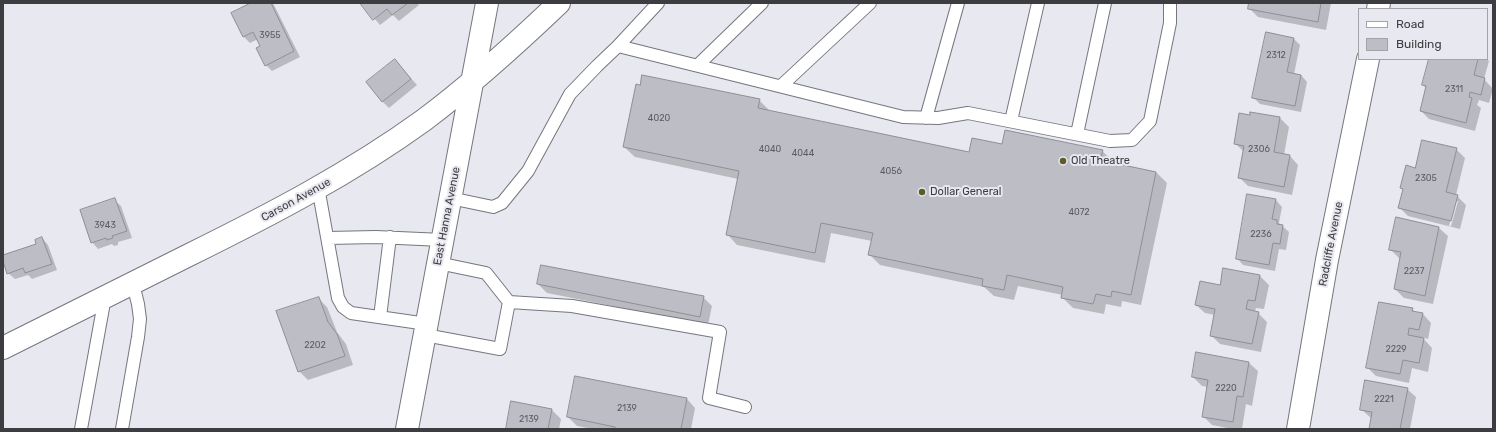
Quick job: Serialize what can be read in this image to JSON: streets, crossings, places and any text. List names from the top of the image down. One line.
{"streets":{"main road":["Carson Avenue","East Hanna Avenue","Radcliffe Avenue"]},"crossings":[["Carson Avenue","East Hanna Avenue"]],"places":["Old Theatre","Dollar General"],"house_numbers":["3955","2312","2311","4020","4040","2306","4044","4056","2305","4072","3943","2236","2237","2202","2229","2220","2221","2139","2139"],"legend":["Road","Building"]}
